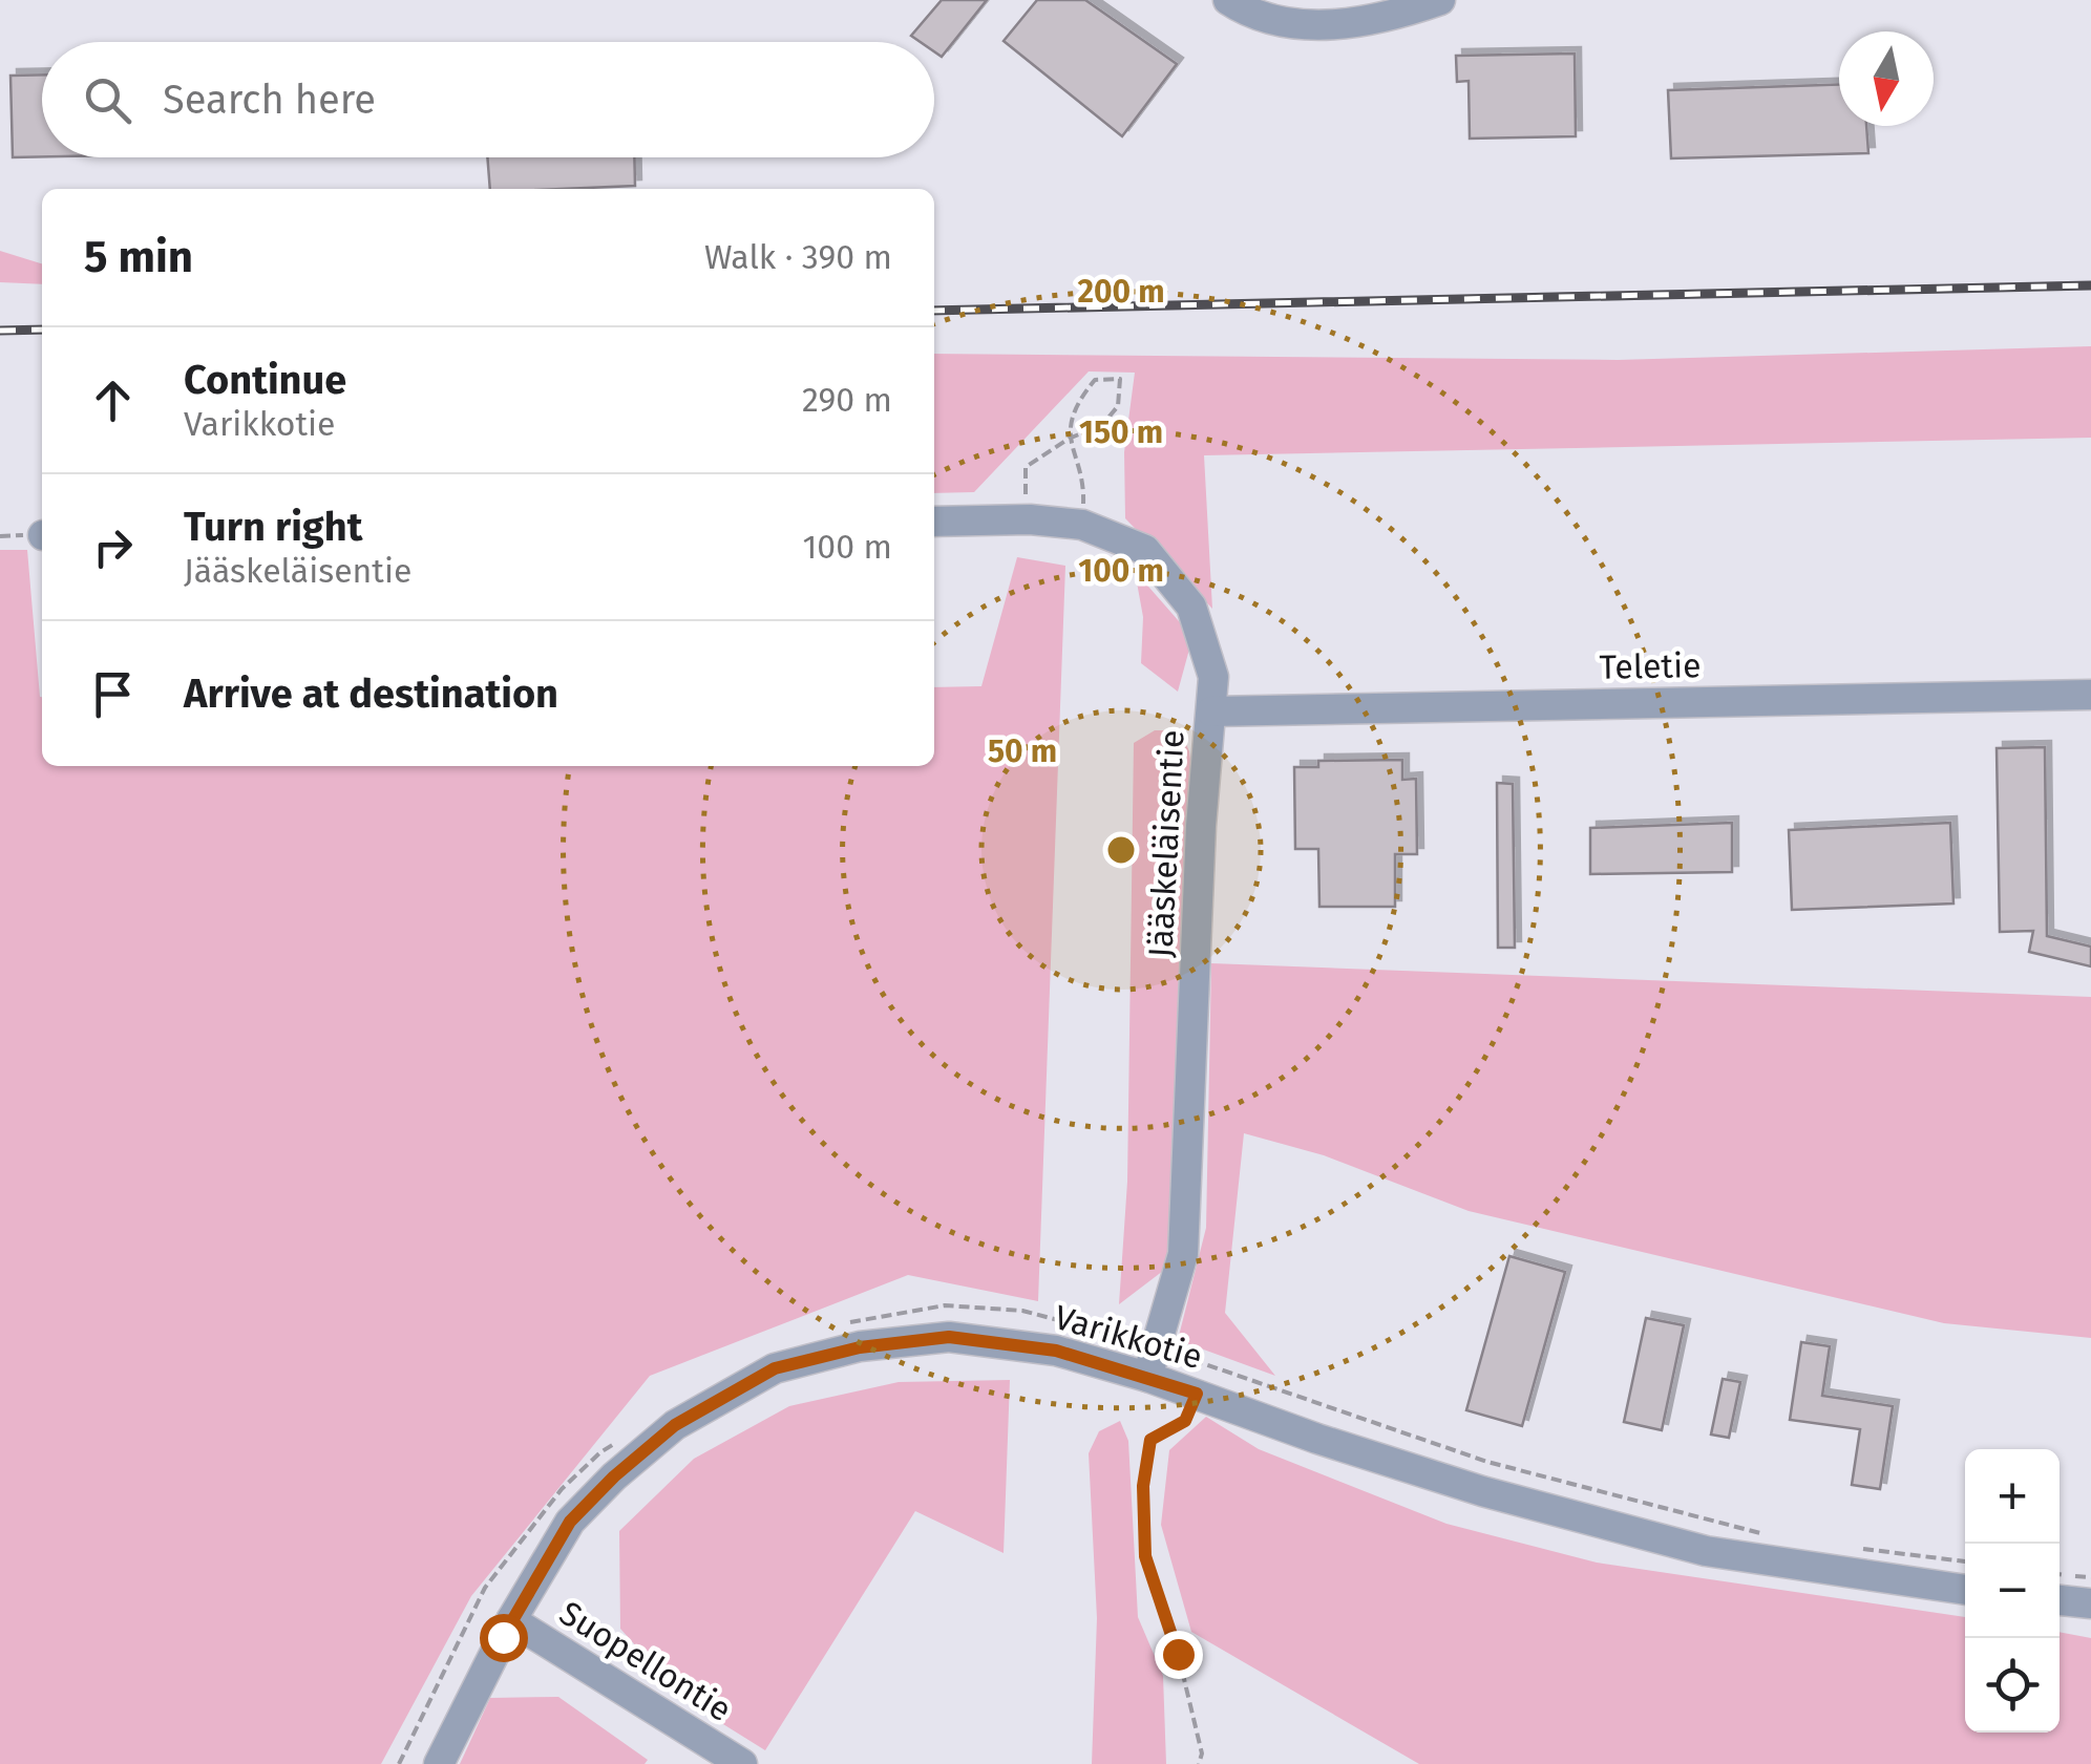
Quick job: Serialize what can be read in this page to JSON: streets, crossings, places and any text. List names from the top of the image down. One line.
{"streets":{"street":["Teletie","Jääskeläisentie","Varikkotie","Suopellontie"]},"crossings":[["Teletie","Jääskeläisentie"],["Jääskeläisentie","Varikkotie"],["Varikkotie","Suopellontie"]],"north":"bottom","page":{"search":"Search here","heading":["5 min","Walk · 390 m"],"list":[["Continue","Varikkotie","290 m"],["Turn right","Jääskeläisentie","100 m"],"Arrive at destination"],"map_buttons":["+","−"]},"rings":["200 m","150 m","100 m","50 m"]}
